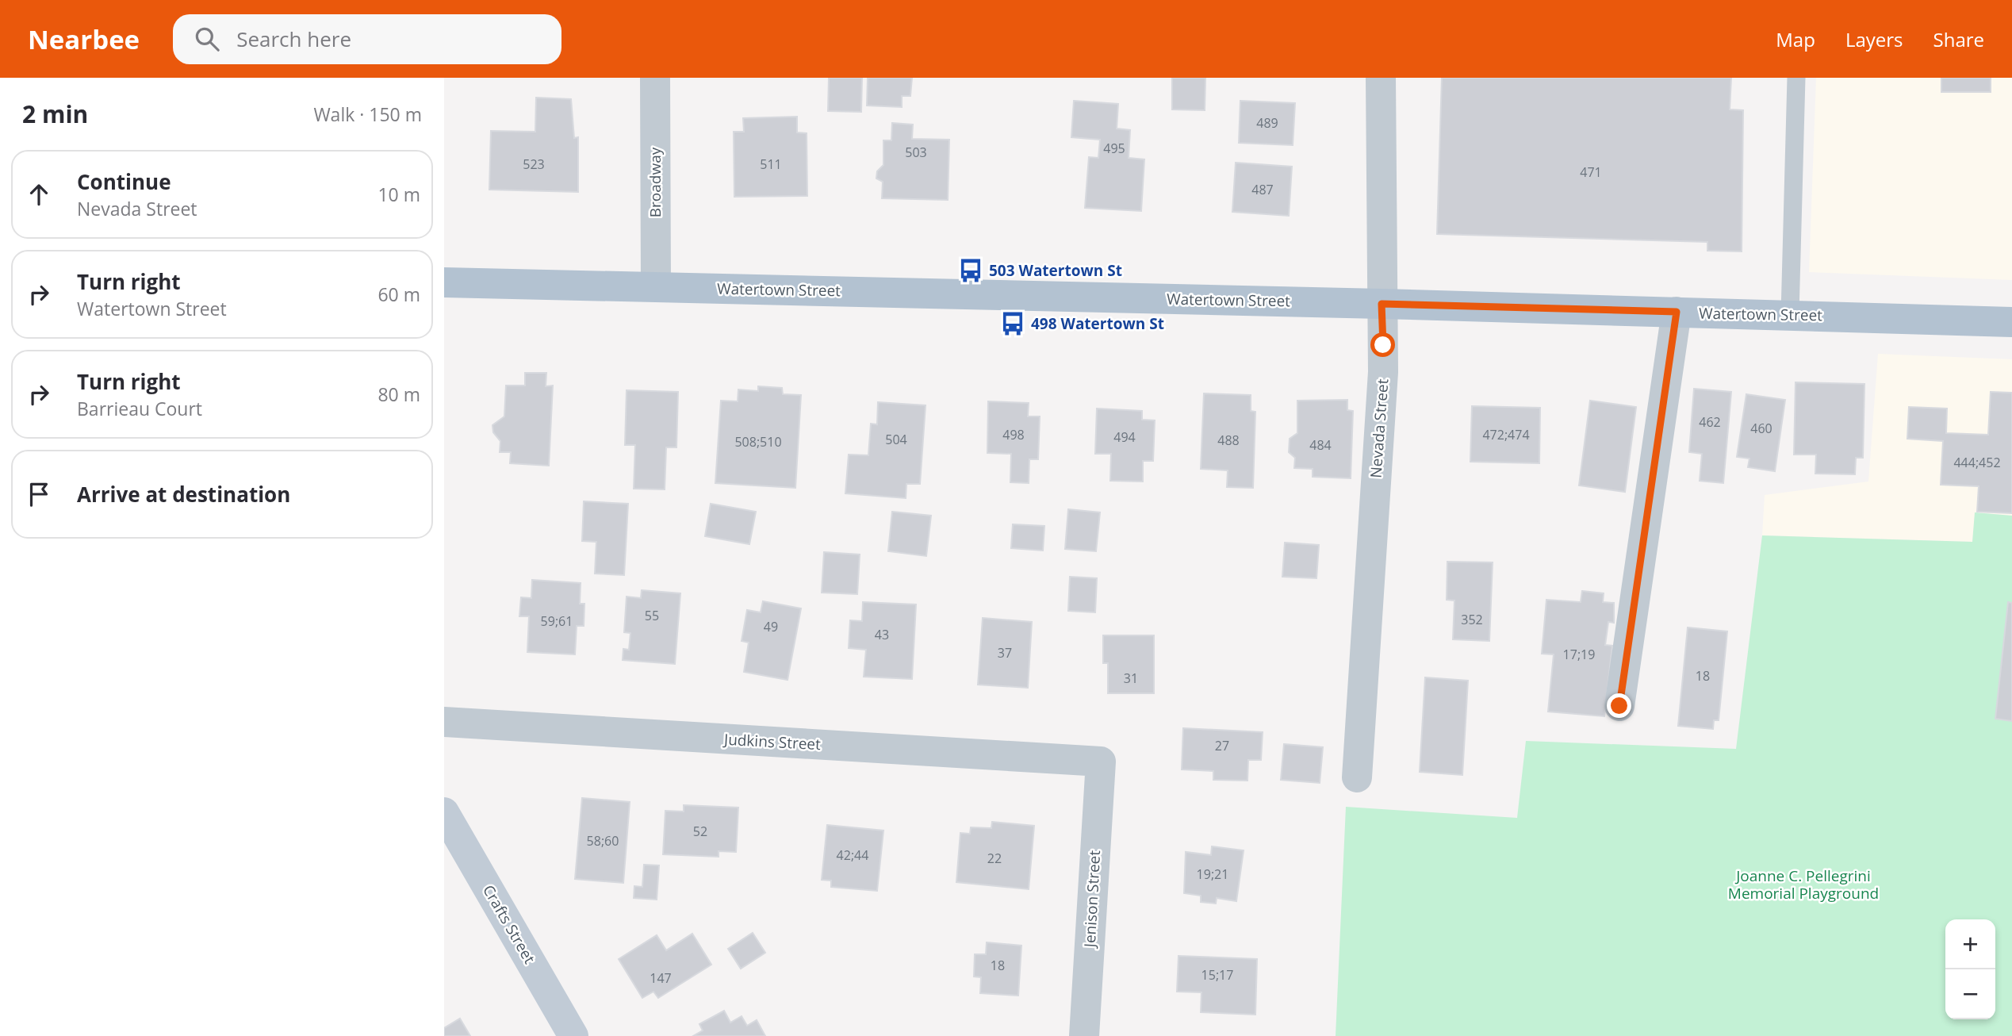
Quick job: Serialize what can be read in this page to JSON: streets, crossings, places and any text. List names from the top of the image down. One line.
{"streets":{"main road":["Watertown Street","Crafts Street"],"street":["Broadway","Nevada Street","Judkins Street","Jenison Street"]},"crossings":[["Broadway","Watertown Street"],["Watertown Street","Nevada Street"],["Judkins Street","Jenison Street"]],"parks":["Joanne C. Pellegrini Memorial Playground"],"places":{"bus stop":["503 Watertown St","498 Watertown St"]},"house_numbers":["489","495","503","523","511","471","487","462","460","498","472;474","494","504","488","508;510","484","444;452","55","352","59;61","49","43","37","17;19","18","31","27","52","58;60","42;44","22","19;21","18","15;17","147"],"page":{"header":"Nearbee","search":"Search here","nav":["Map","Layers","Share"],"heading":["2 min","Walk · 150 m"],"list":[["Continue","Nevada Street","10 m"],["Turn right","Watertown Street","60 m"],["Turn right","Barrieau Court","80 m"],"Arrive at destination"],"map_buttons":["+","−"]}}
